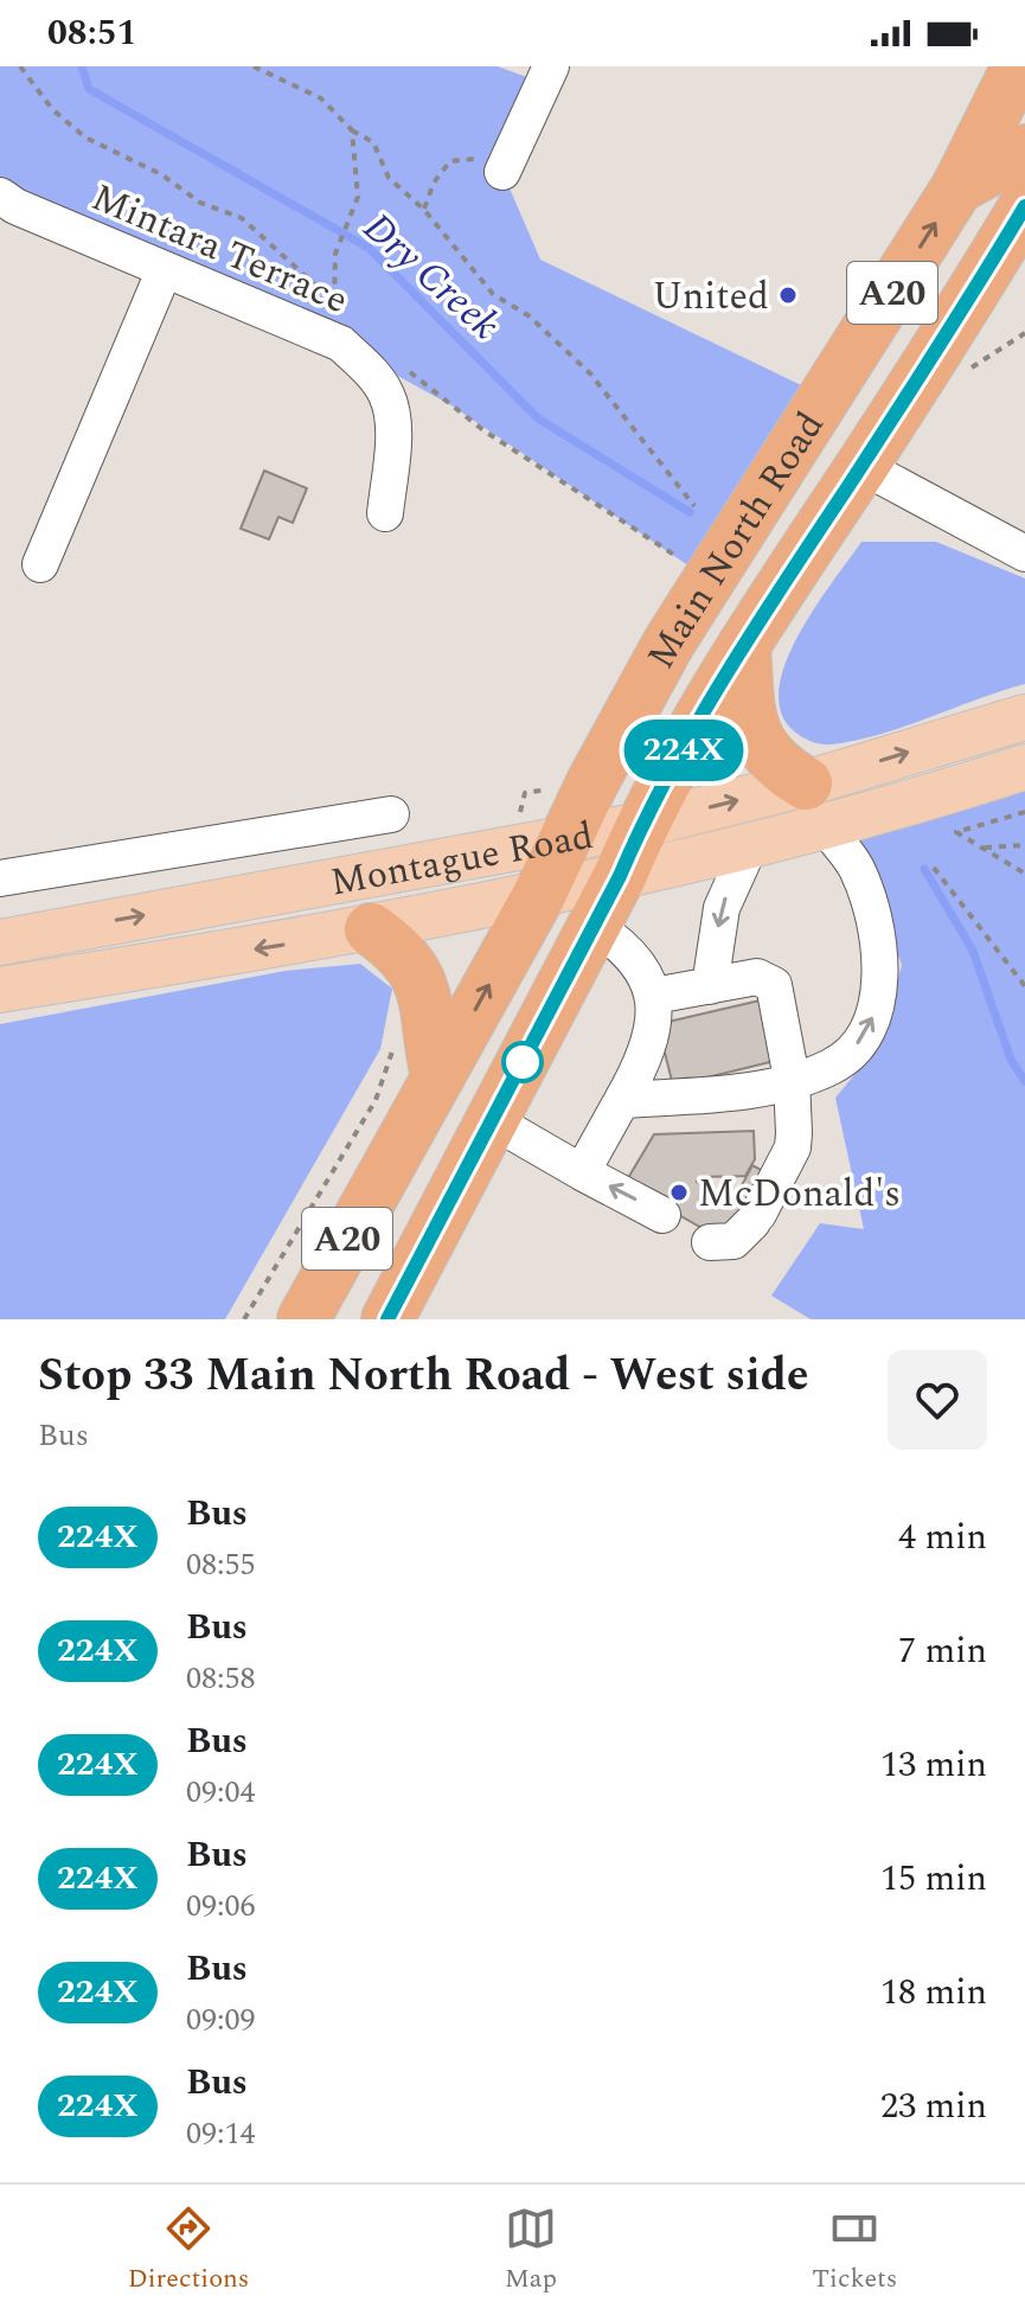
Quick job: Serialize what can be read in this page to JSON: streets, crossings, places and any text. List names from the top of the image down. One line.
{"streets":{"highway":["A20","Main North Road"],"main road":["Montague Road"],"street":["Mintara Terrace"]},"crossings":[["Main North Road","Montague Road"]],"water":["Dry Creek"],"places":["United","McDonald's"],"lines":["bus line 224X"],"page":{"status":"08:51","on_map":"224X","heading":["Stop 33 Main North Road - West side","Bus"],"list":[{"mark":"224X","name":"Bus","note":"08:55","value":"4 min"},{"mark":"224X","name":"Bus","note":"08:58","value":"7 min"},{"mark":"224X","name":"Bus","note":"09:04","value":"13 min"},{"mark":"224X","name":"Bus","note":"09:06","value":"15 min"},{"mark":"224X","name":"Bus","note":"09:09","value":"18 min"},{"mark":"224X","name":"Bus","note":"09:14","value":"23 min"}],"tabs":["Directions","Map","Tickets"]}}
